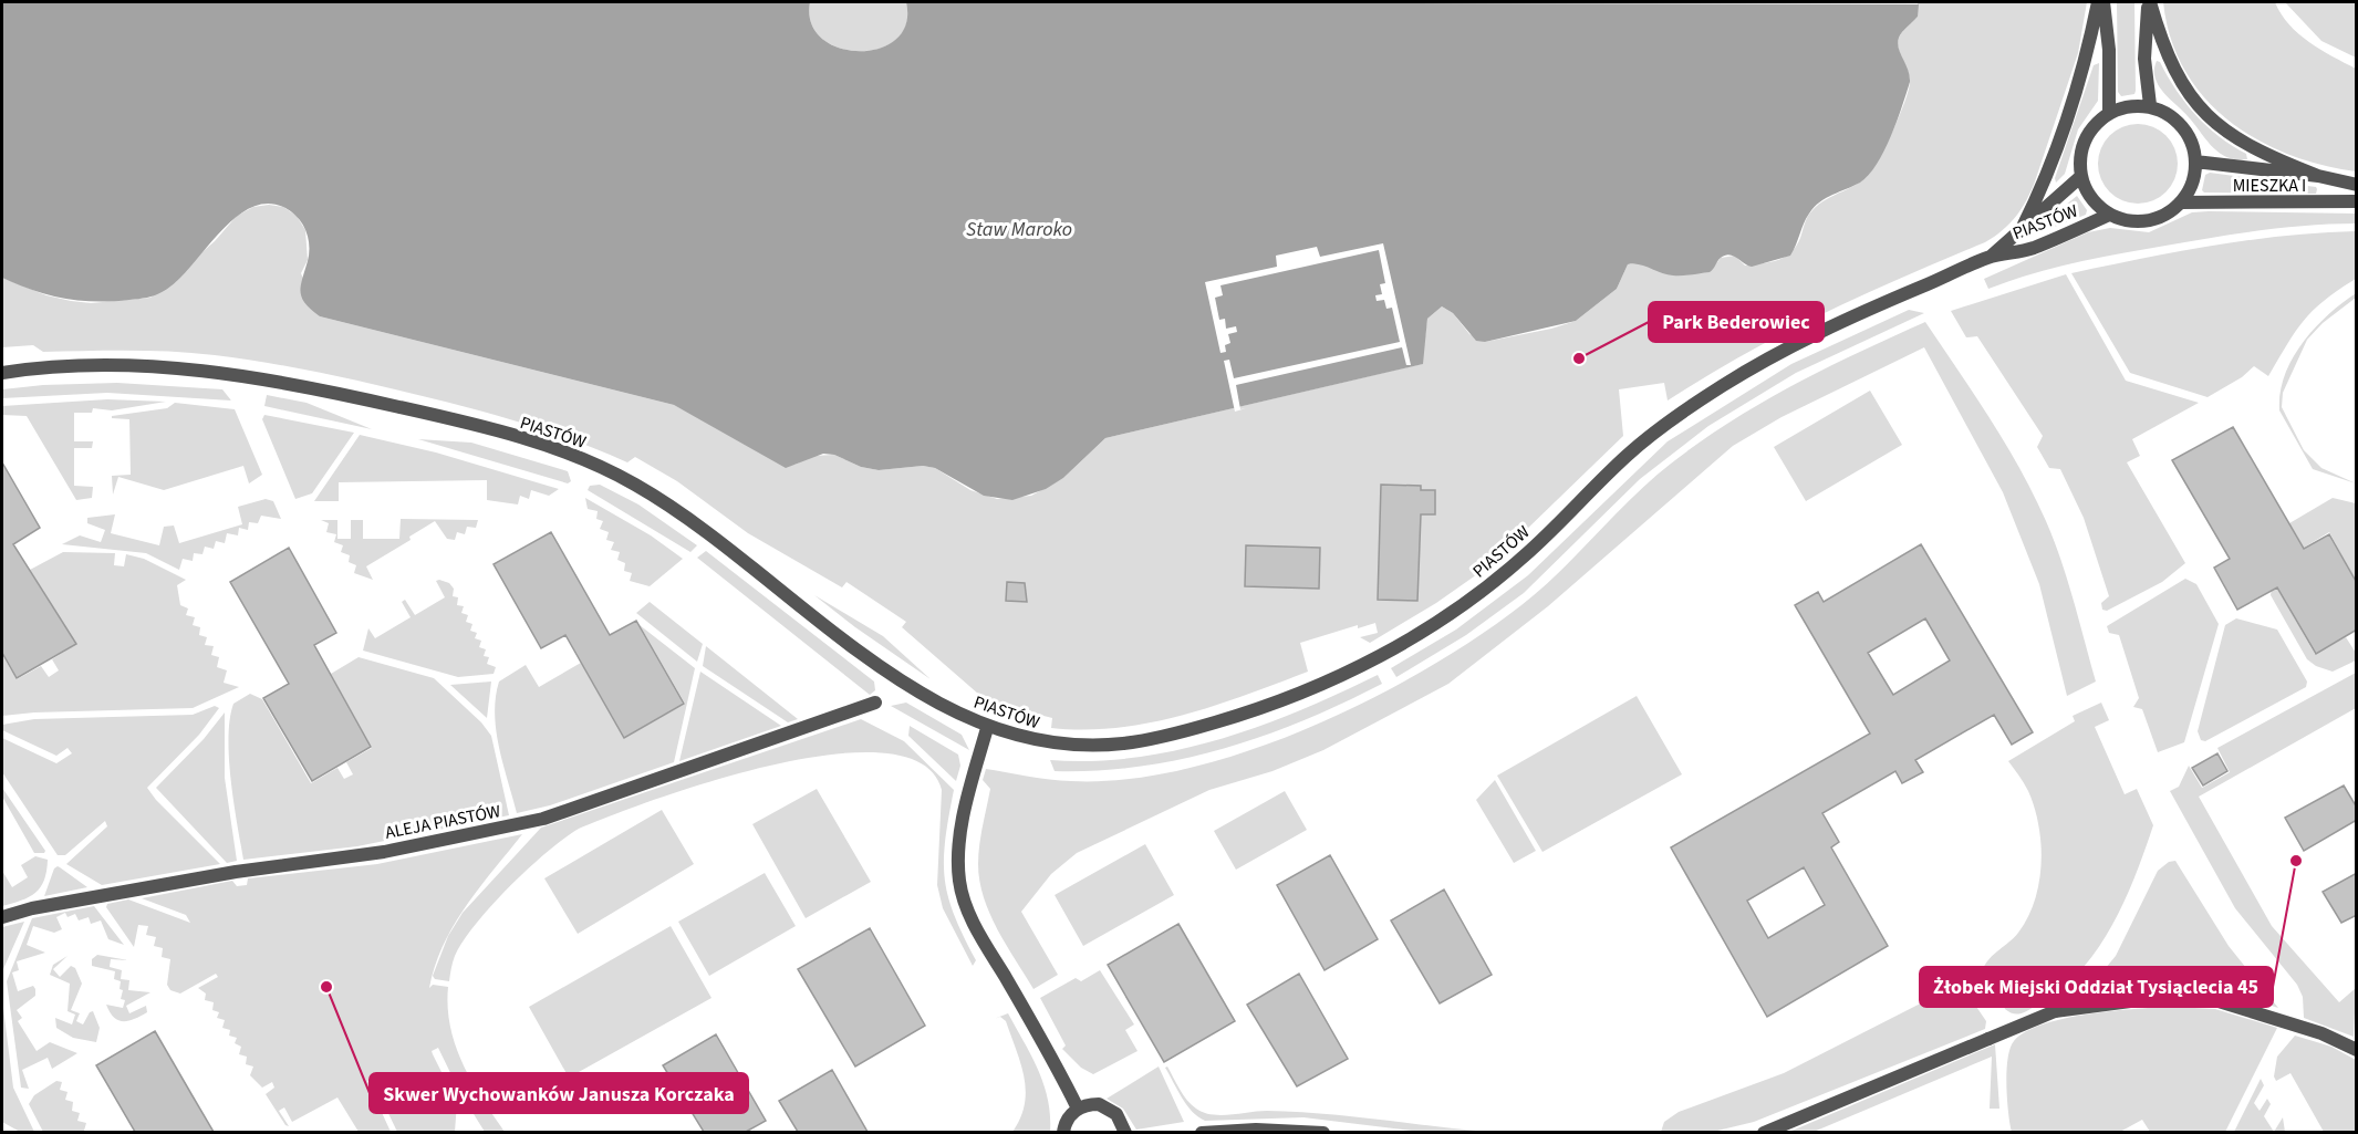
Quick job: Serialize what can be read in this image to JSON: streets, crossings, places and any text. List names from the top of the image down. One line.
{"streets":{"street":["MIESZKA I","PIASTÓW","ALEJA PIASTÓW"]},"crossings":[["MIESZKA I","PIASTÓW"]],"water":["Staw Maroko"],"places":["Park Bederowiec","Żłobek Miejski Oddział Tysiąclecia 45","Skwer Wychowanków Janusza Korczaka"]}
